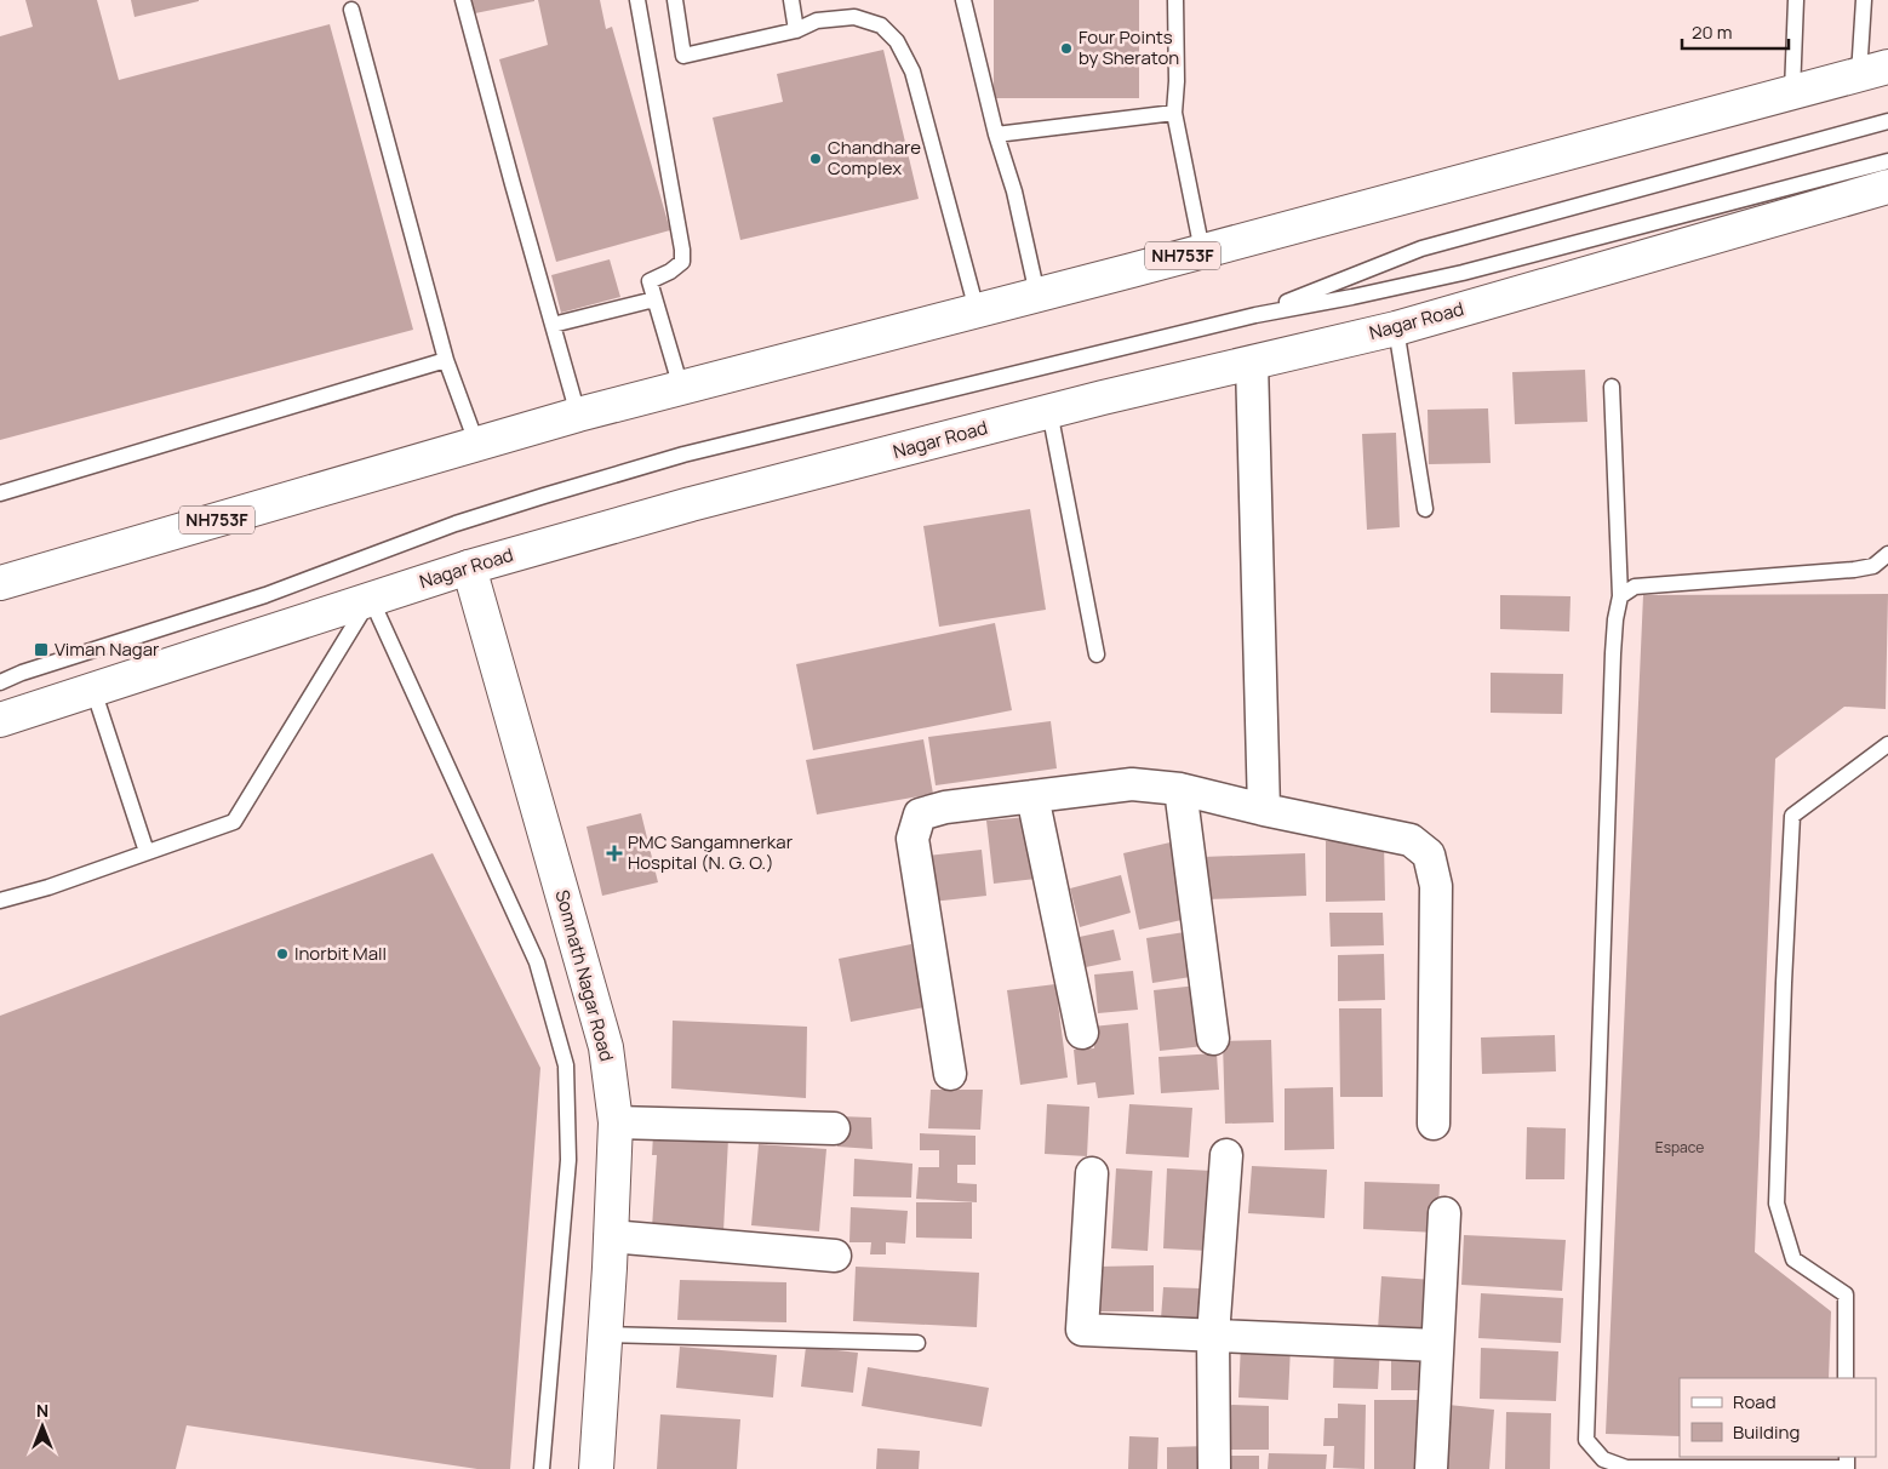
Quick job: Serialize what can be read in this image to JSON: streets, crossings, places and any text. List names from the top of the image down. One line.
{"streets":{"main road":["NH753F","Nagar Road","Somnath Nagar Road"]},"crossings":[["Nagar Road","Somnath Nagar Road"]],"places":{"other":["Four Points by Sheraton","Chandhare Complex","Inorbit Mall"],"transit":["Viman Nagar"],"health":["PMC Sangamnerkar Hospital (N. G. O.)"]},"house_numbers":["Espace"],"legend":["Road","Building"],"scale_bar":"20 m","north":"top"}
